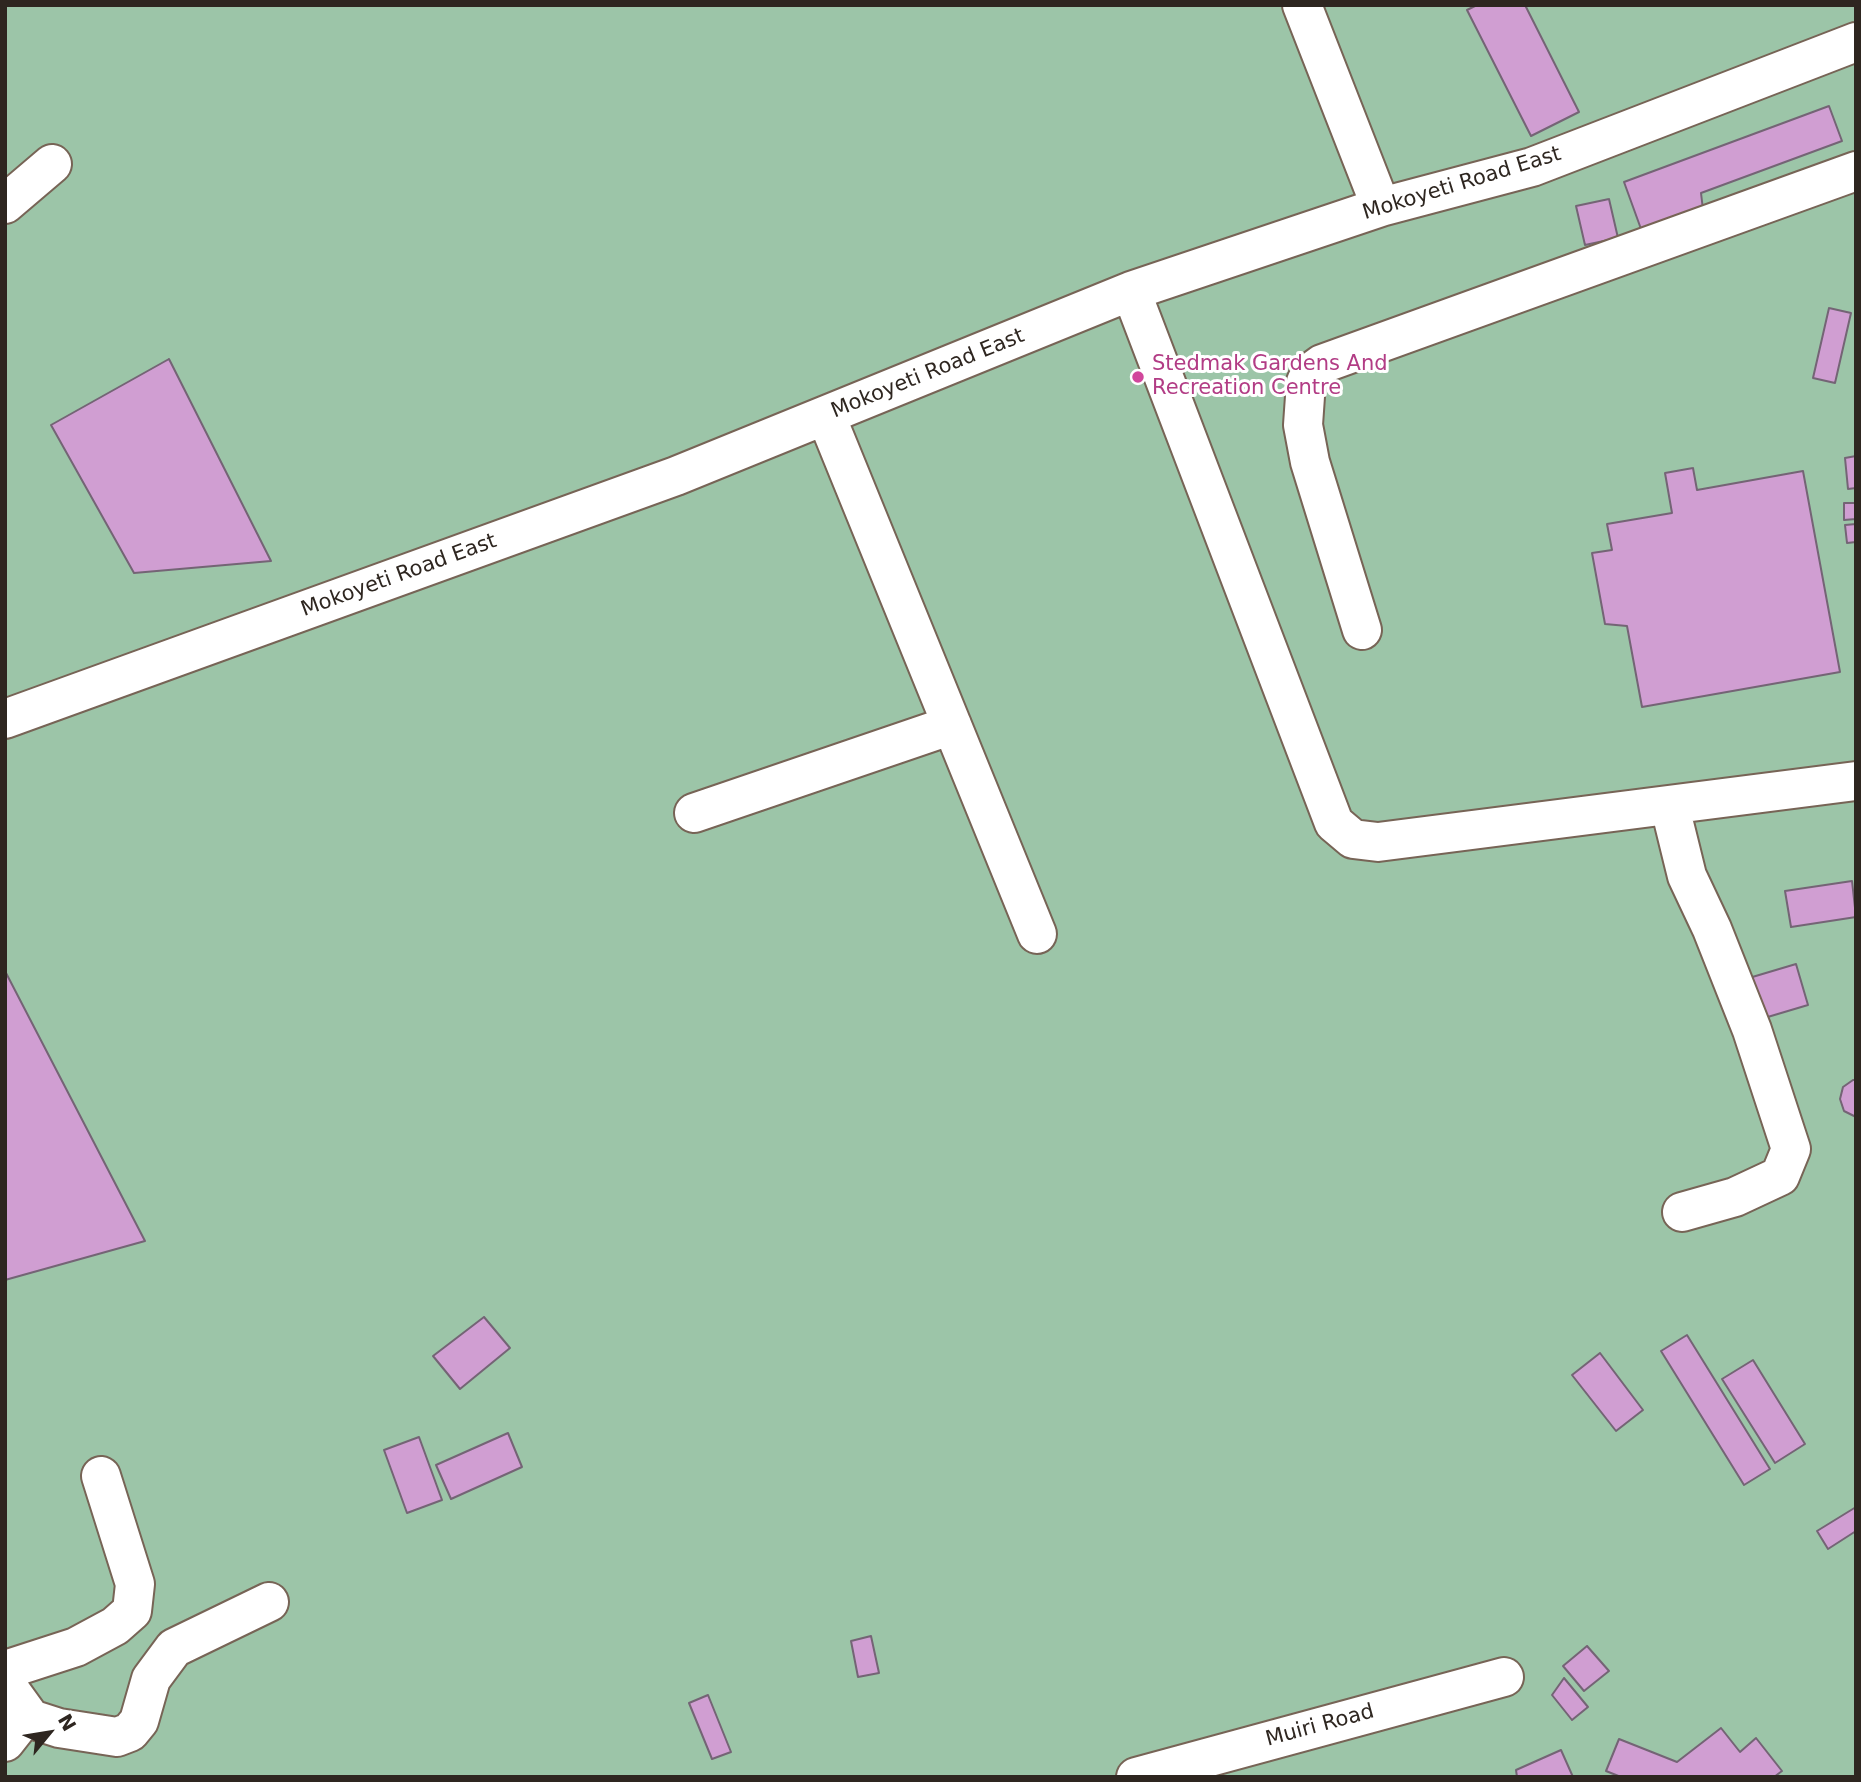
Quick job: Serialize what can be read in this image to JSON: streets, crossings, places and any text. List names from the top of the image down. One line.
{"streets":{"street":["Mokoyeti Road East","Muiri Road"]},"places":["Stedmak Gardens And Recreation Centre"],"north":"top right"}
